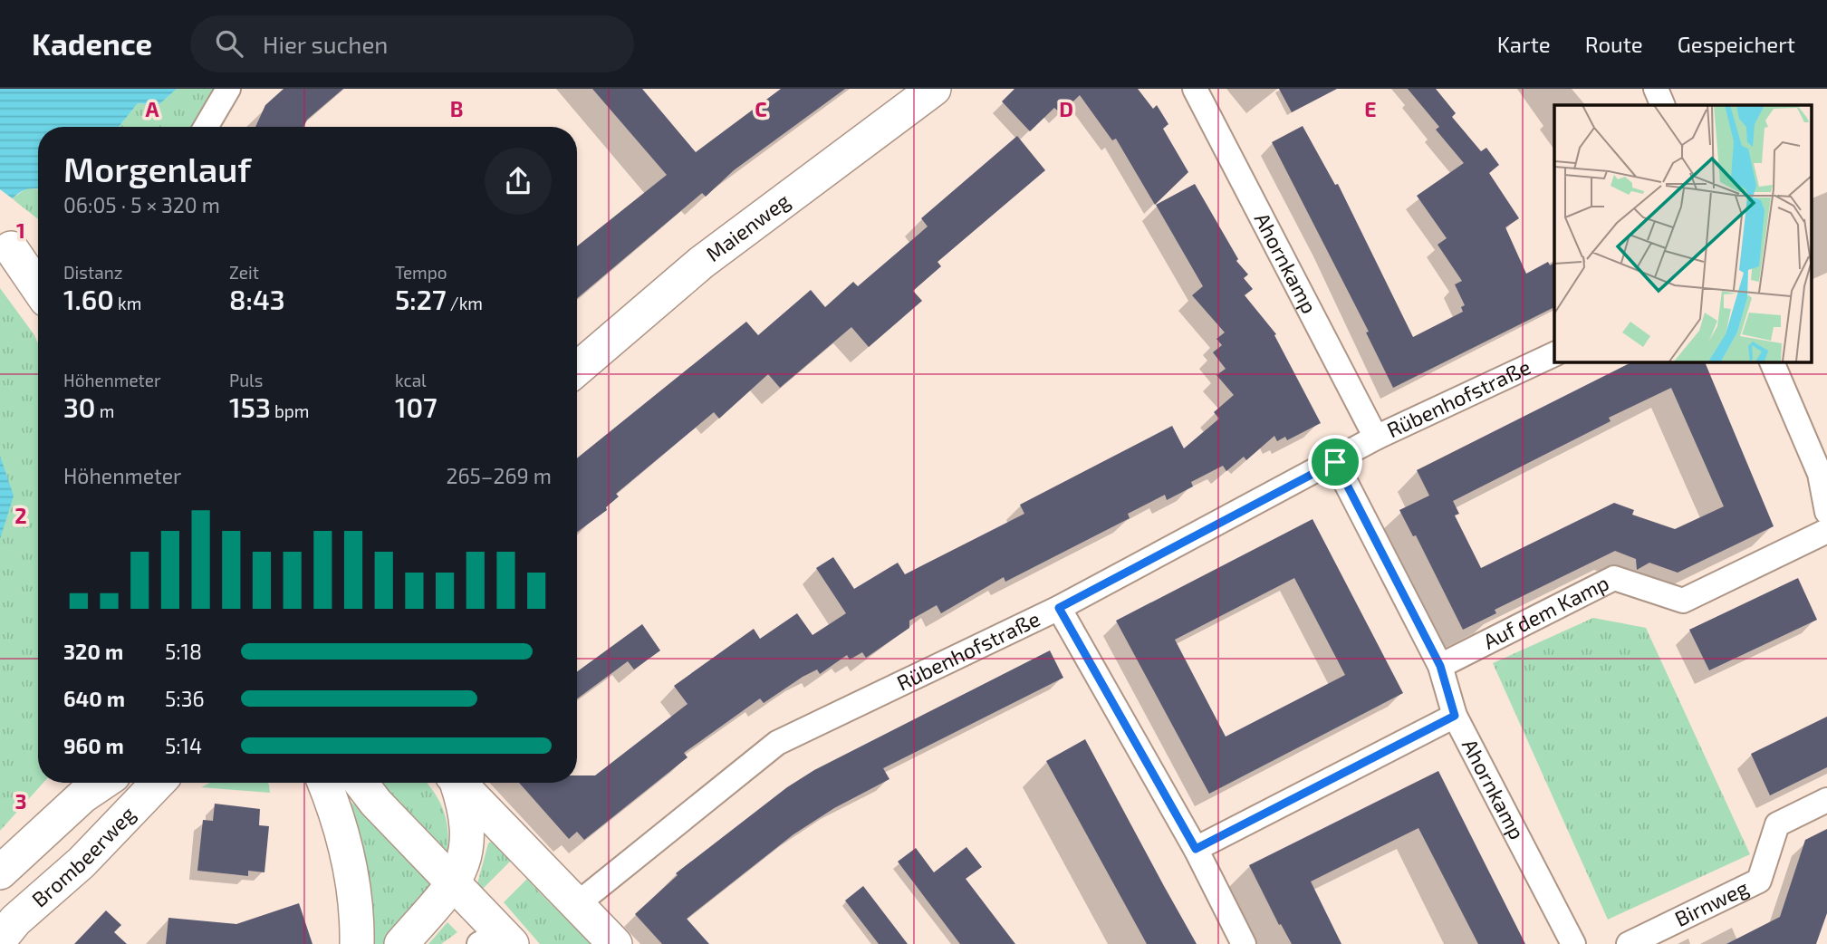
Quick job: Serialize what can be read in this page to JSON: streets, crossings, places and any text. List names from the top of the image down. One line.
{"streets":{"street":["Maienweg","Ahornkamp","Rübenhofstraße","Auf dem Kamp","Brombeerweg","Birnweg"]},"crossings":[["Ahornkamp","Rübenhofstraße"],["Ahornkamp","Auf dem Kamp"]],"page":{"header":"Kadence","search":"Hier suchen","nav":["Karte","Route","Gespeichert"],"heading":["Morgenlauf","06:05 · 5 × 320 m"],"stats":[["Distanz","1.60 km"],["Zeit","8:43"],["Tempo","5:27 /km"],["Höhenmeter","30 m"],["Puls","153 bpm"],["kcal","107"]],"chart":["Höhenmeter","265–269 m"],"list":[{"name":"320 m","note":"5:18"},{"name":"640 m","note":"5:36"},{"name":"960 m","note":"5:14"}]},"grid":{"columns":["A","B","C","D","E"],"rows":["1","2","3"]}}
